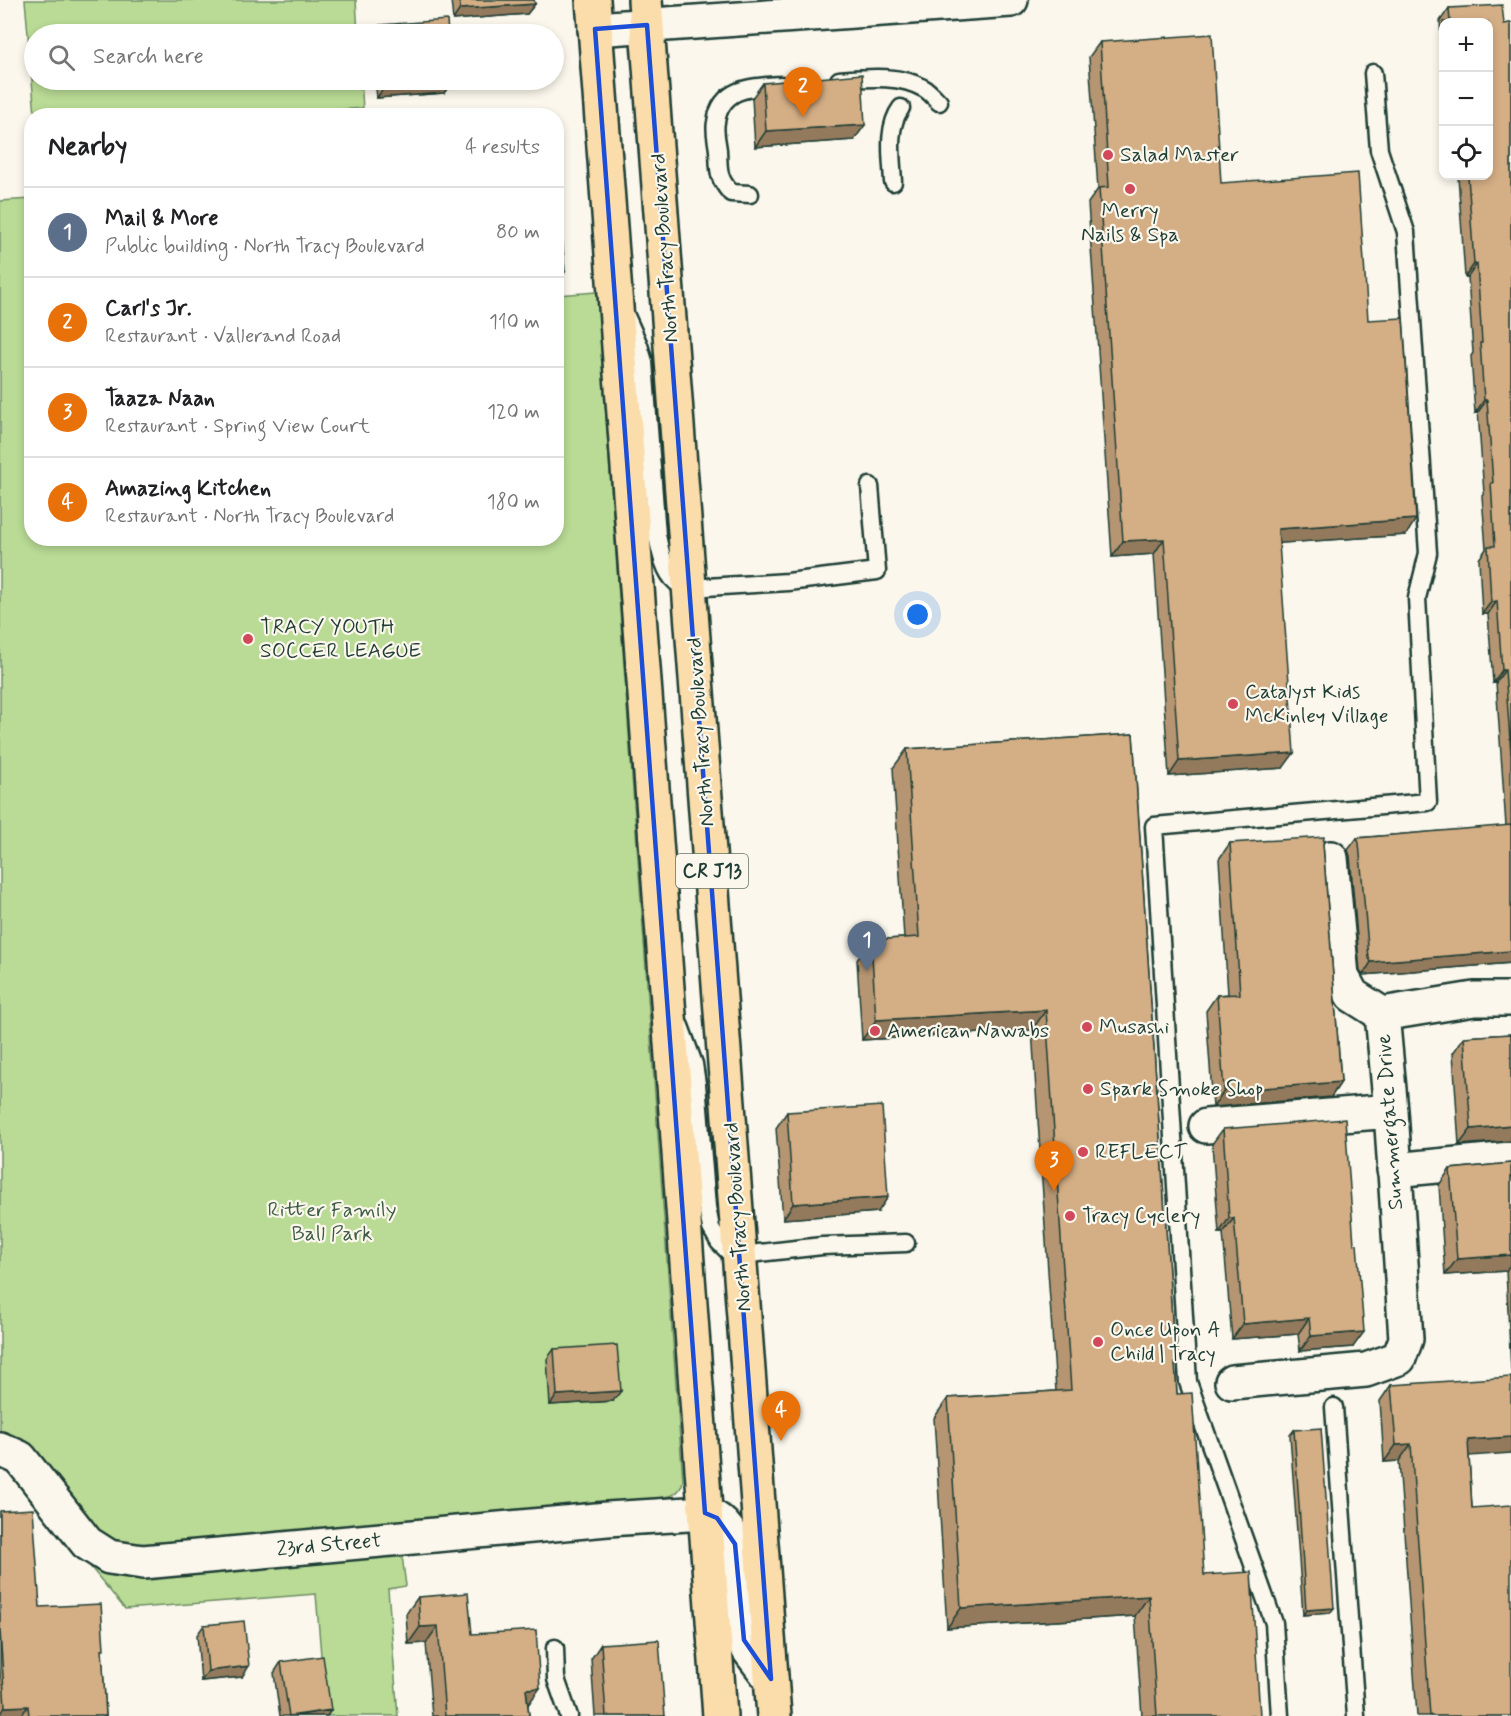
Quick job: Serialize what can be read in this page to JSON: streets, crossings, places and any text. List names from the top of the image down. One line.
{"streets":{"main road":["North Tracy Boulevard","CR J13"],"street":["Summergate Drive","23rd Street"]},"crossings":[["CR J13","23rd Street"]],"parks":["Ritter Family Ball Park"],"places":["Salad Master","Merry Nails & Spa","TRACY YOUTH SOCCER LEAGUE","Catalyst Kids McKinley Village","Musashi","American Nawabs","Spark Smoke Shop","REFLECT","Tracy Cyclery","Once Upon A Child | Tracy"],"page":{"map_buttons":["+","−"],"search":"Search here","pins":["2","1","3","4"],"heading":["Nearby","4 results"],"list":[{"mark":"1","name":"Mail & More","note":"Public building · North Tracy Boulevard","value":"80 m"},{"mark":"2","name":"Carl's Jr.","note":"Restaurant · Vallerand Road","value":"110 m"},{"mark":"3","name":"Taaza Naan","note":"Restaurant · Spring View Court","value":"120 m"},{"mark":"4","name":"Amazing Kitchen","note":"Restaurant · North Tracy Boulevard","value":"180 m"}]}}
